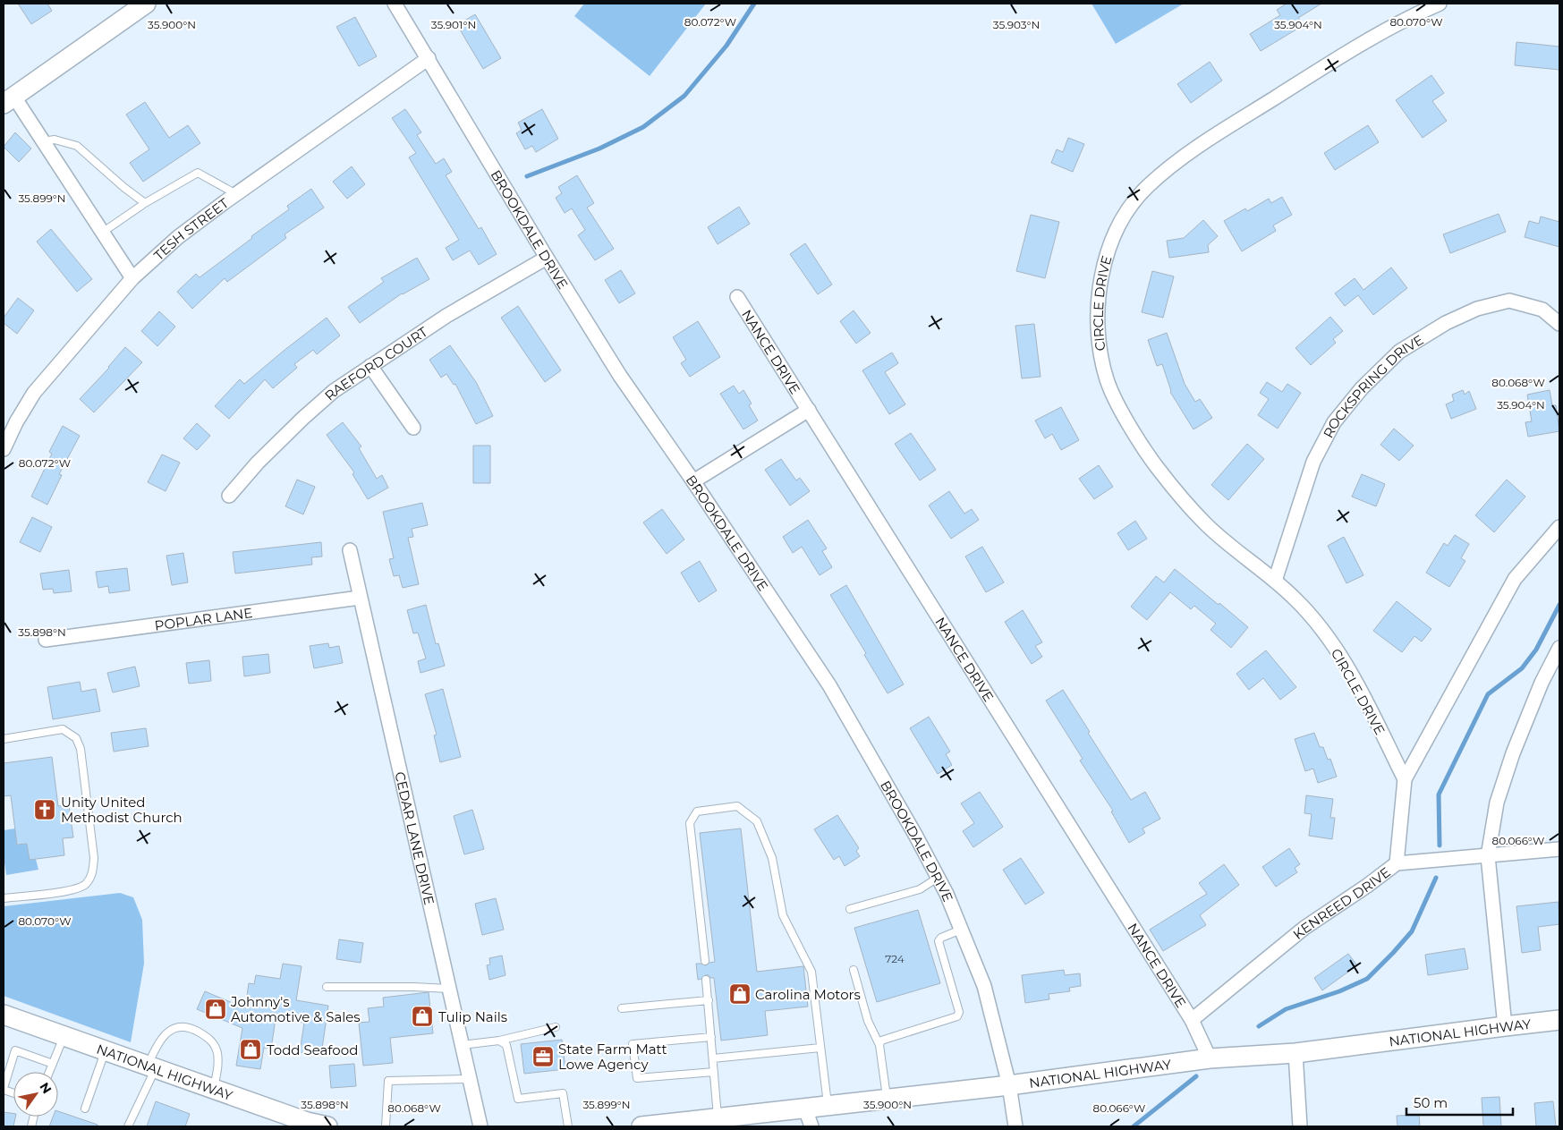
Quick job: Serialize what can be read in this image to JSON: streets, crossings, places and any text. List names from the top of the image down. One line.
{"streets":{"main road":["NATIONAL HIGHWAY"],"street":["TESH STREET","BROOKDALE DRIVE","CIRCLE DRIVE","NANCE DRIVE","RAEFORD COURT","ROCKSPRING DRIVE","POPLAR LANE","CEDAR LANE DRIVE","KENREED DRIVE"]},"crossings":[["TESH STREET","BROOKDALE DRIVE"],["BROOKDALE DRIVE","RAEFORD COURT"],["BROOKDALE DRIVE","NATIONAL HIGHWAY"],["CIRCLE DRIVE","ROCKSPRING DRIVE"],["NANCE DRIVE","KENREED DRIVE"],["POPLAR LANE","CEDAR LANE DRIVE"]],"places":{"church":["Unity United Methodist Church"],"shop":["Carolina Motors","Johnny's Automotive & Sales","Tulip Nails","Todd Seafood"],"office":["State Farm Matt Lowe Agency"]},"house_numbers":["724"],"scale_bar":"50 m","north":"top right","coordinates":["80.072°W","80.070°W","35.900°N","35.901°N","35.903°N","35.904°N","35.899°N","80.068°W","35.898°N","80.066°W"]}
